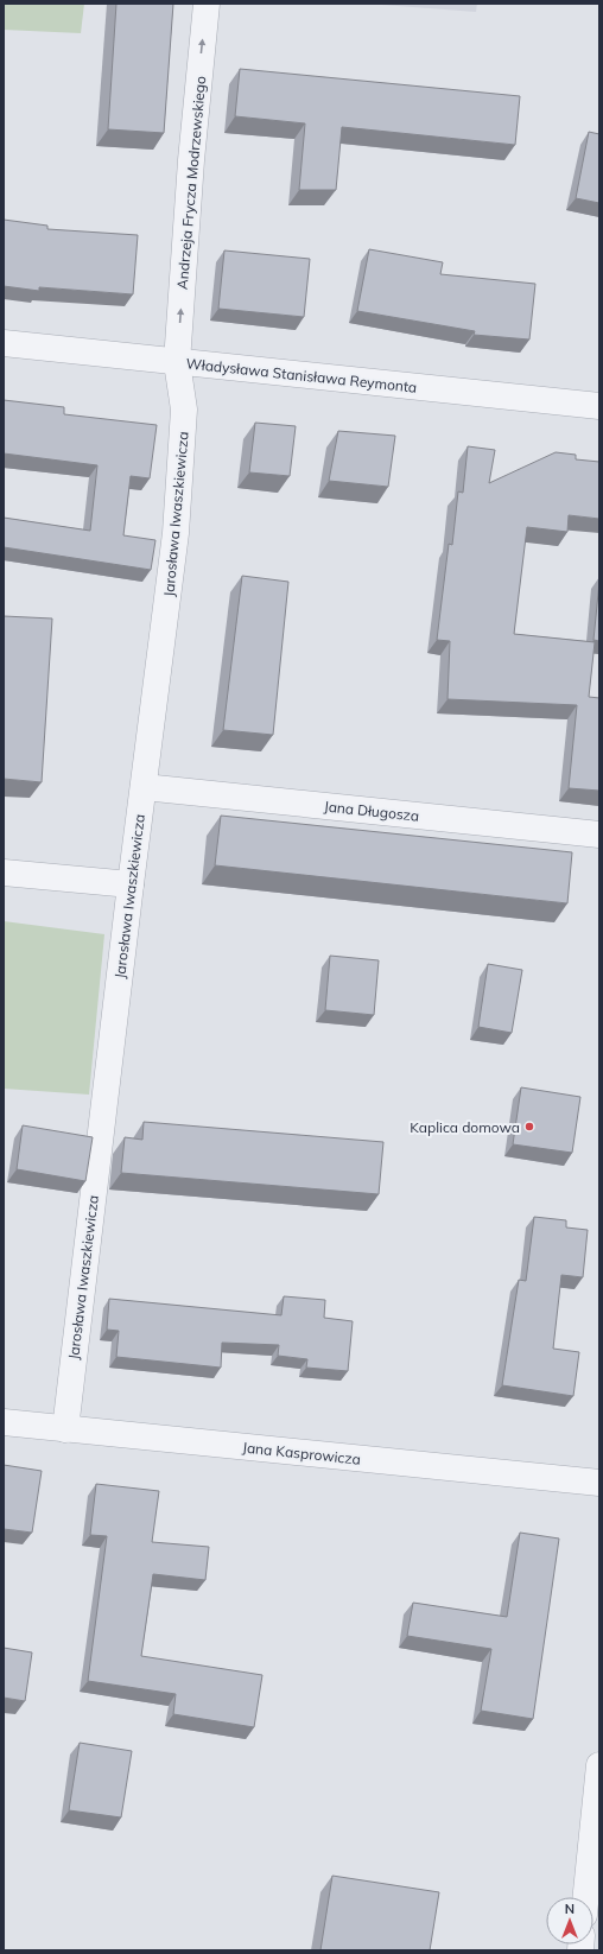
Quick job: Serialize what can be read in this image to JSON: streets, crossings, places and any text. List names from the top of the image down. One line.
{"streets":{"street":["Andrzeja Frycza Modrzewskiego","Władysława Stanisława Reymonta","Jarosława Iwaszkiewicza","Jana Długosza","Jana Kasprowicza"]},"crossings":[["Andrzeja Frycza Modrzewskiego","Władysława Stanisława Reymonta"],["Andrzeja Frycza Modrzewskiego","Jarosława Iwaszkiewicza"],["Władysława Stanisława Reymonta","Jarosława Iwaszkiewicza"],["Jarosława Iwaszkiewicza","Jana Długosza"],["Jarosława Iwaszkiewicza","Jana Kasprowicza"]],"one_way":["Andrzeja Frycza Modrzewskiego"],"places":["Kaplica domowa"],"north":"top"}
